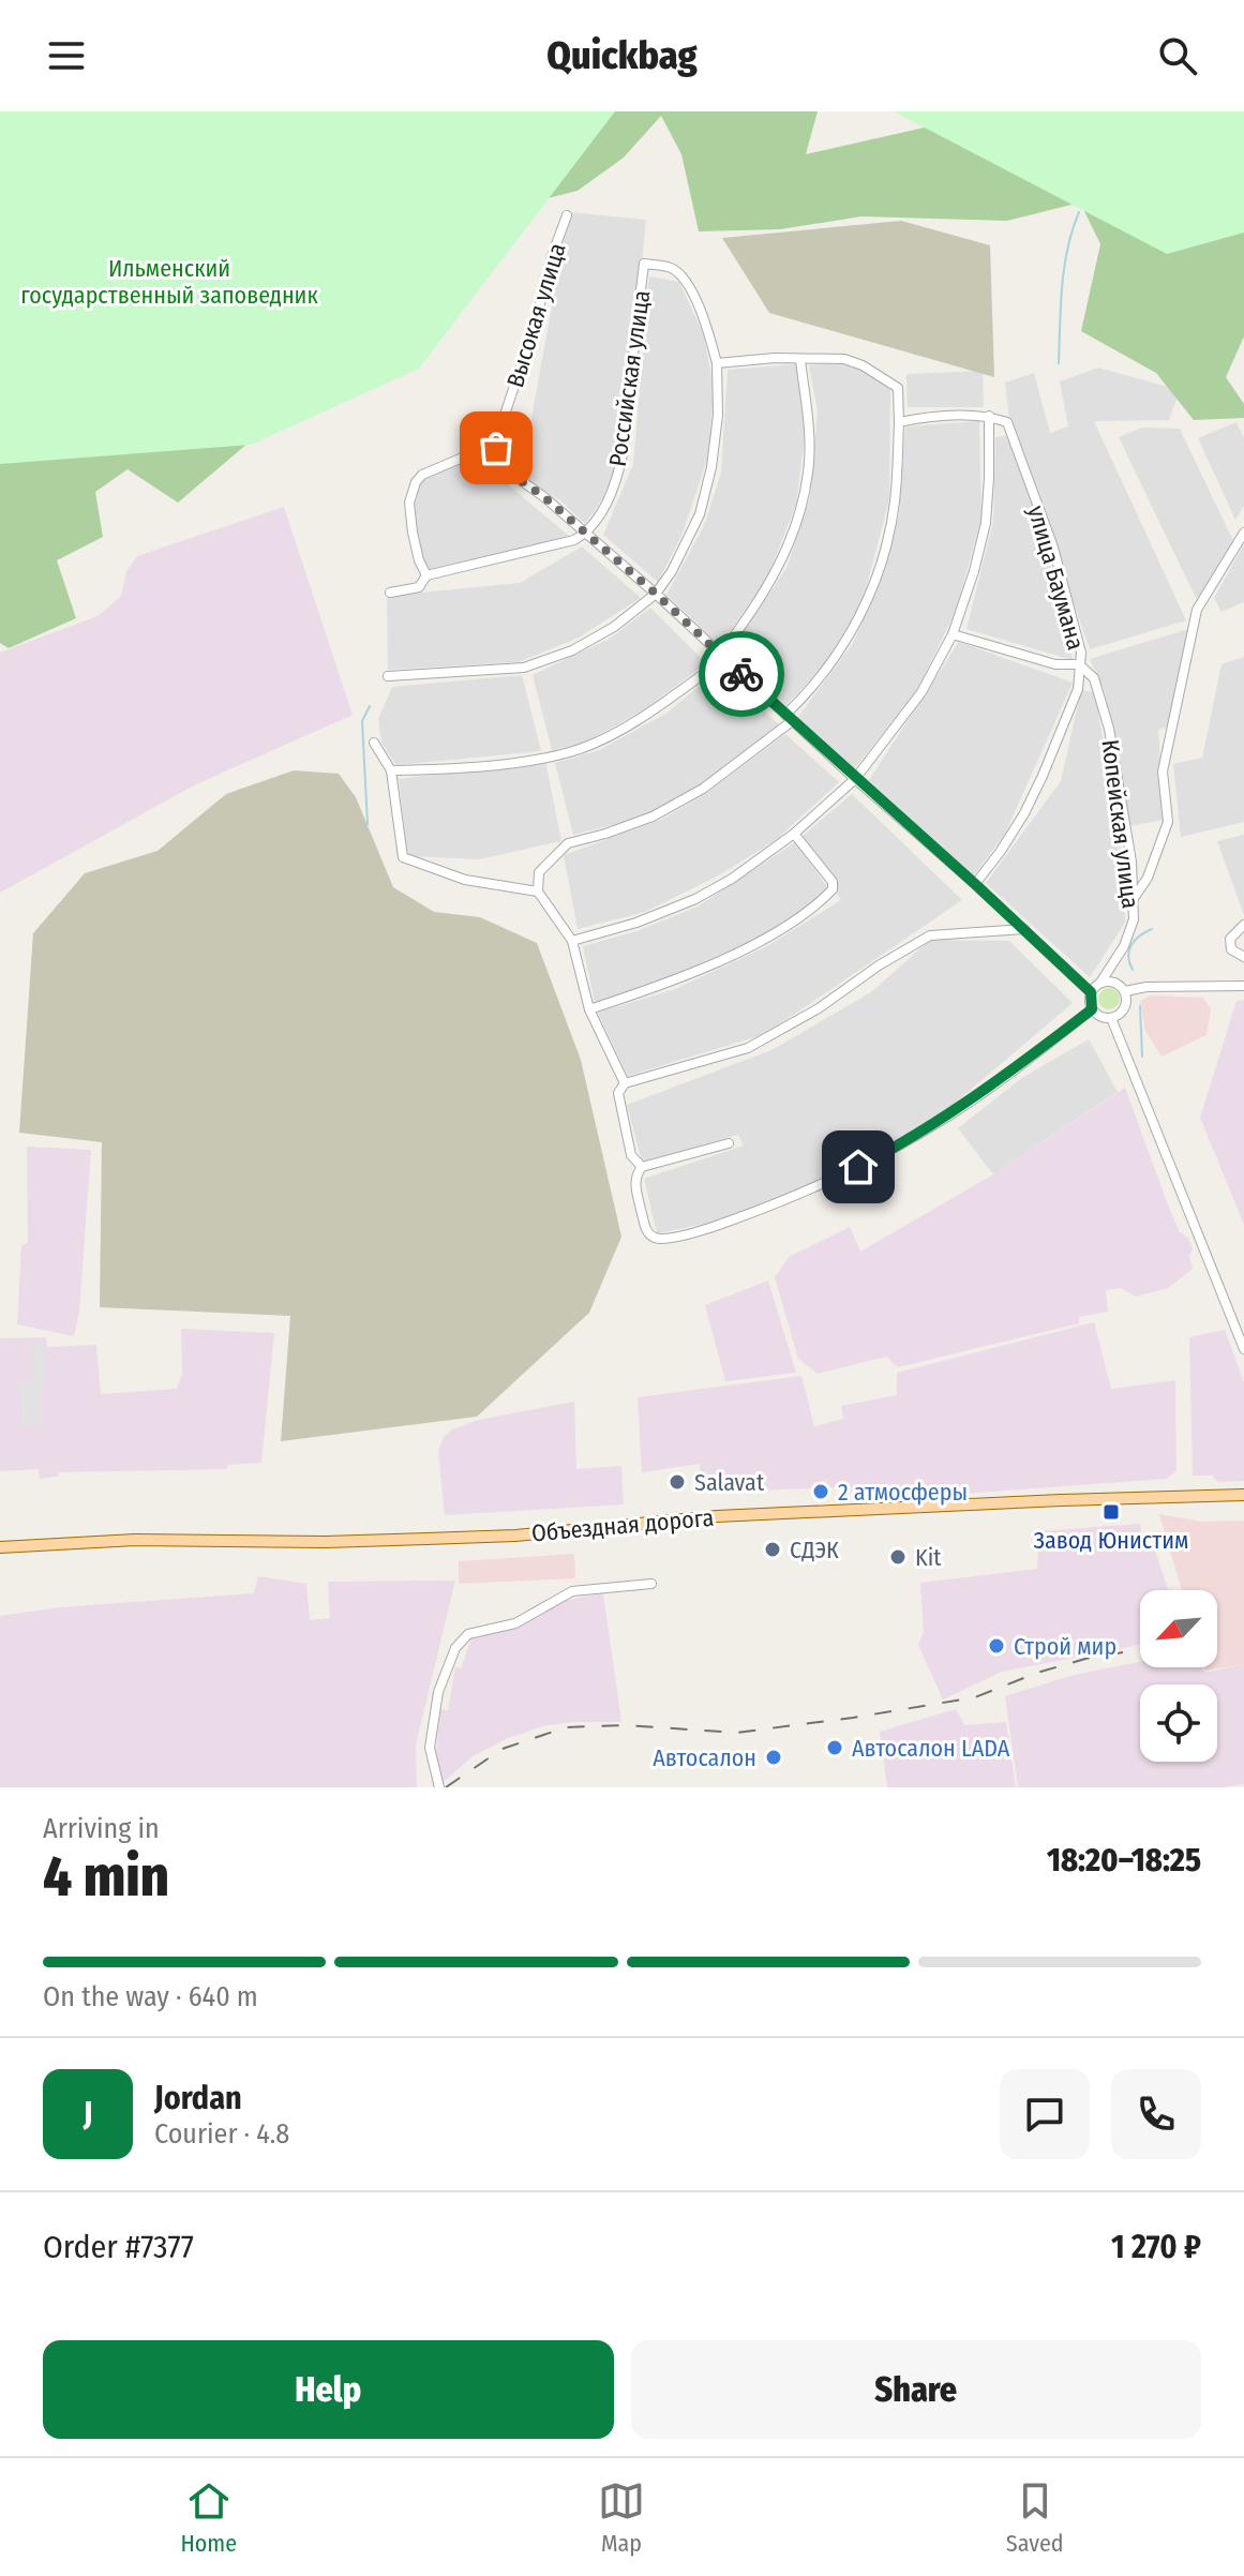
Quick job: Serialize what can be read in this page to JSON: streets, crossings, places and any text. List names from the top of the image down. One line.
{"streets":{"main road":["Объездная дорога"],"street":["Высокая улица","Российская улица","улица Баумана","Копейская улица"]},"crossings":[["улица Баумана","Копейская улица"]],"parks":["Ильменский государственный заповедник"],"places":{"other":["Salavat","2 атмосферы","СДЭК","Kit","Строй мир","Автосалон LADA","Автосалон"],"transit":["Завод Юнистим"]},"north":"bottom left","page":{"header":"Quickbag","heading":["4 min","Arriving in","18:20–18:25"],"panel":["Jordan","Courier · 4.8","Order #7377","1 270 ₽"],"bar":"On the way · 640 m","round":"J","buttons":["Help","Share"],"tabs":["Home","Map","Saved"]}}
